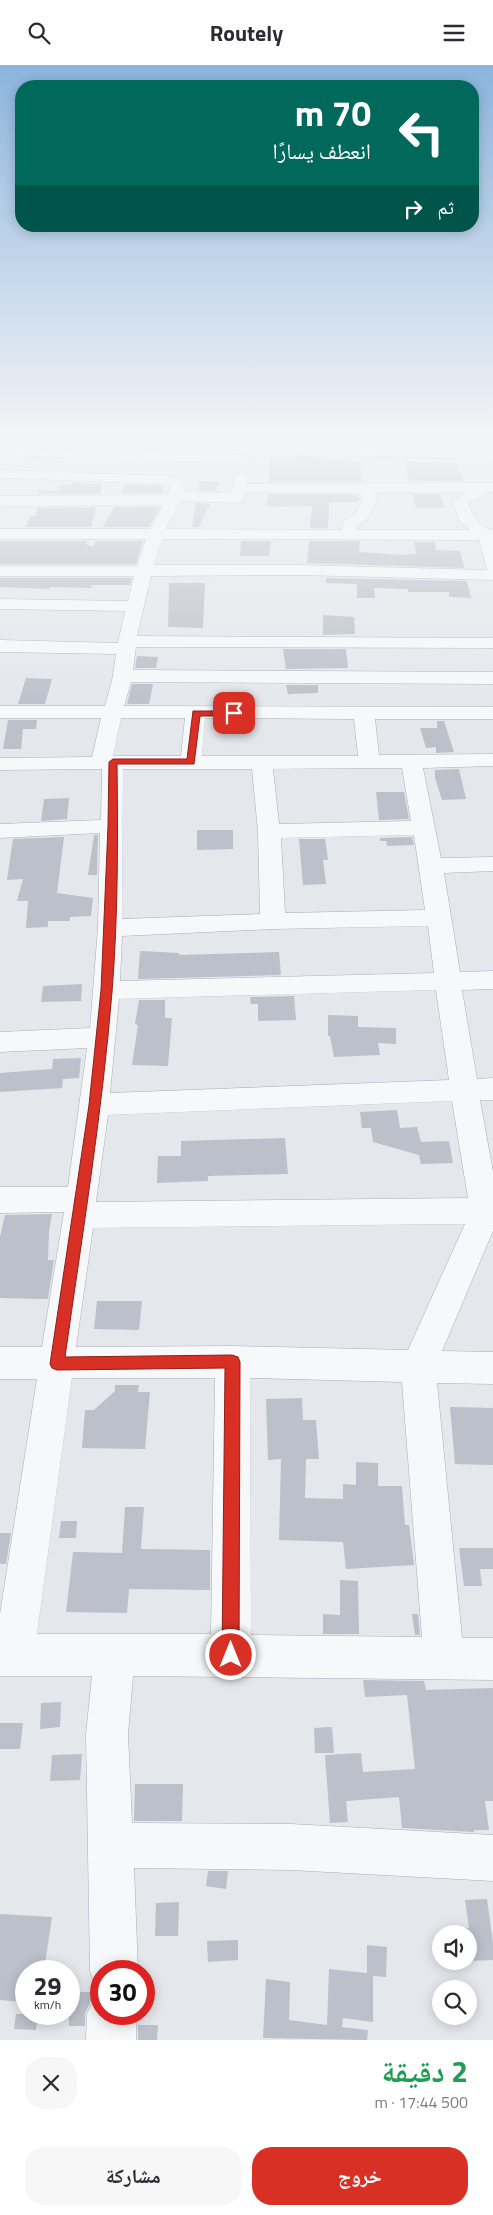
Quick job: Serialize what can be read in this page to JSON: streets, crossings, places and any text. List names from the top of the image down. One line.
{"page":{"header":"Routely","turn":["70 m","انعطف يسارًا"],"then":"ثم","speed":"29 km/h","limit":"30","heading":["2 دقيقة","500 m · 17:44"],"buttons":["خروج","مشاركة"]}}
